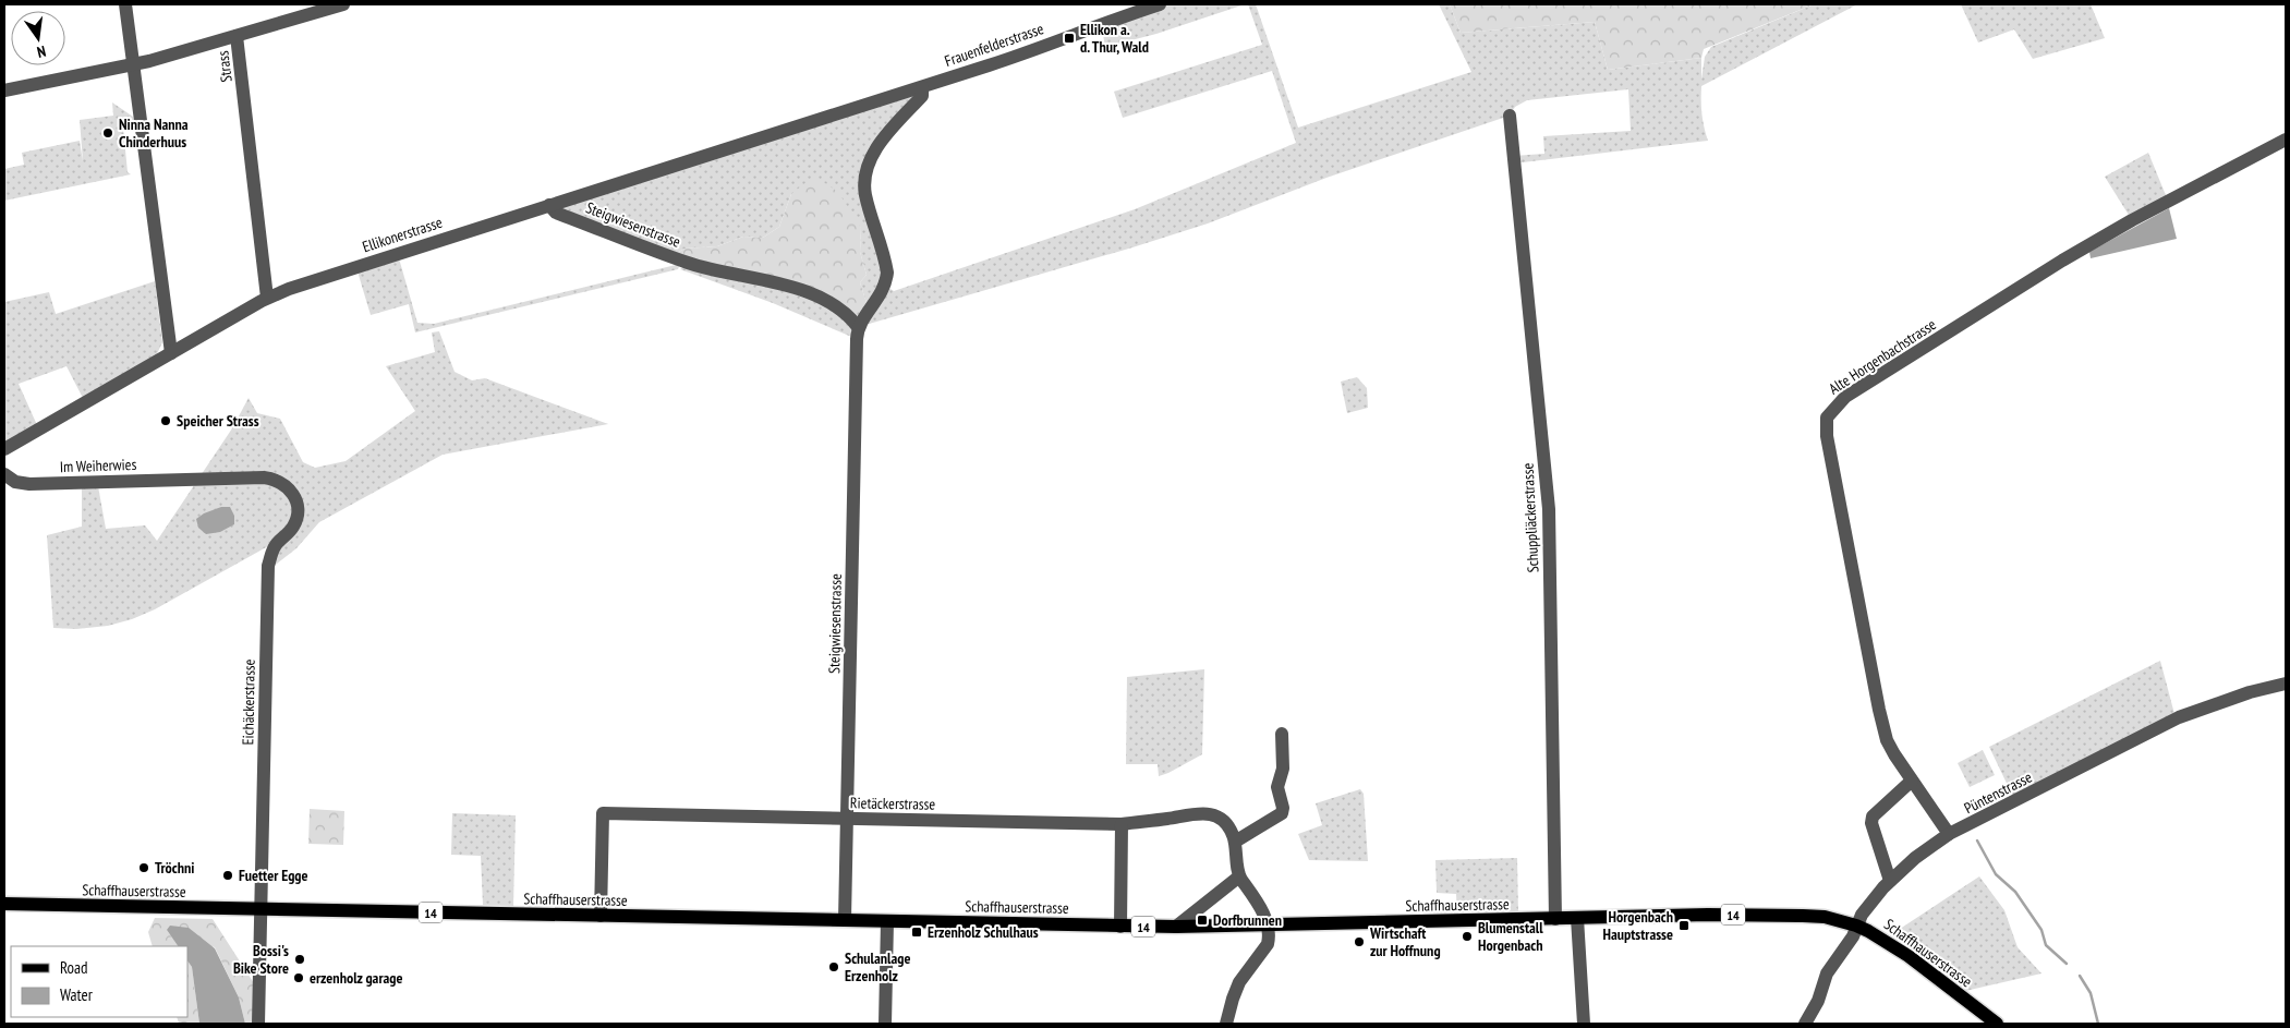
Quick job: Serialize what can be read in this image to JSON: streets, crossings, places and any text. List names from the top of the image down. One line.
{"streets":{"main road":["Schaffhauserstrasse","14"],"street":["Frauenfelderstrasse","Strass","Steigwiesenstrasse","Ellikonerstrasse","Alte Horgenbachstrasse","Im Weiherwies","Schuppliäckerstrasse","Eichäckerstrasse","Püntenstrasse","Rietäckerstrasse"]},"crossings":[["Frauenfelderstrasse","Ellikonerstrasse"],["Strass","Ellikonerstrasse"],["Steigwiesenstrasse","Ellikonerstrasse"],["Steigwiesenstrasse","Rietäckerstrasse"],["Steigwiesenstrasse","Schaffhauserstrasse"],["Alte Horgenbachstrasse","Püntenstrasse"],["Im Weiherwies","Eichäckerstrasse"],["Schuppliäckerstrasse","Schaffhauserstrasse"],["Eichäckerstrasse","Schaffhauserstrasse"],["Püntenstrasse","Schaffhauserstrasse"],["Rietäckerstrasse","Schaffhauserstrasse"]],"places":{"transit":["Ellikon a. d. Thur, Wald","Dorfbrunnen","Horgenbach Hauptstrasse","Erzenholz Schulhaus"],"other":["Ninna Nanna Chinderhuus","Speicher Strass","Tröchni","Fuetter Egge","Blumenstall Horgenbach","Wirtschaft zur Hoffnung","Bossi's Bike Store","Schulanlage Erzenholz","erzenholz garage"]},"legend":["Road","Water"],"north":"bottom"}
